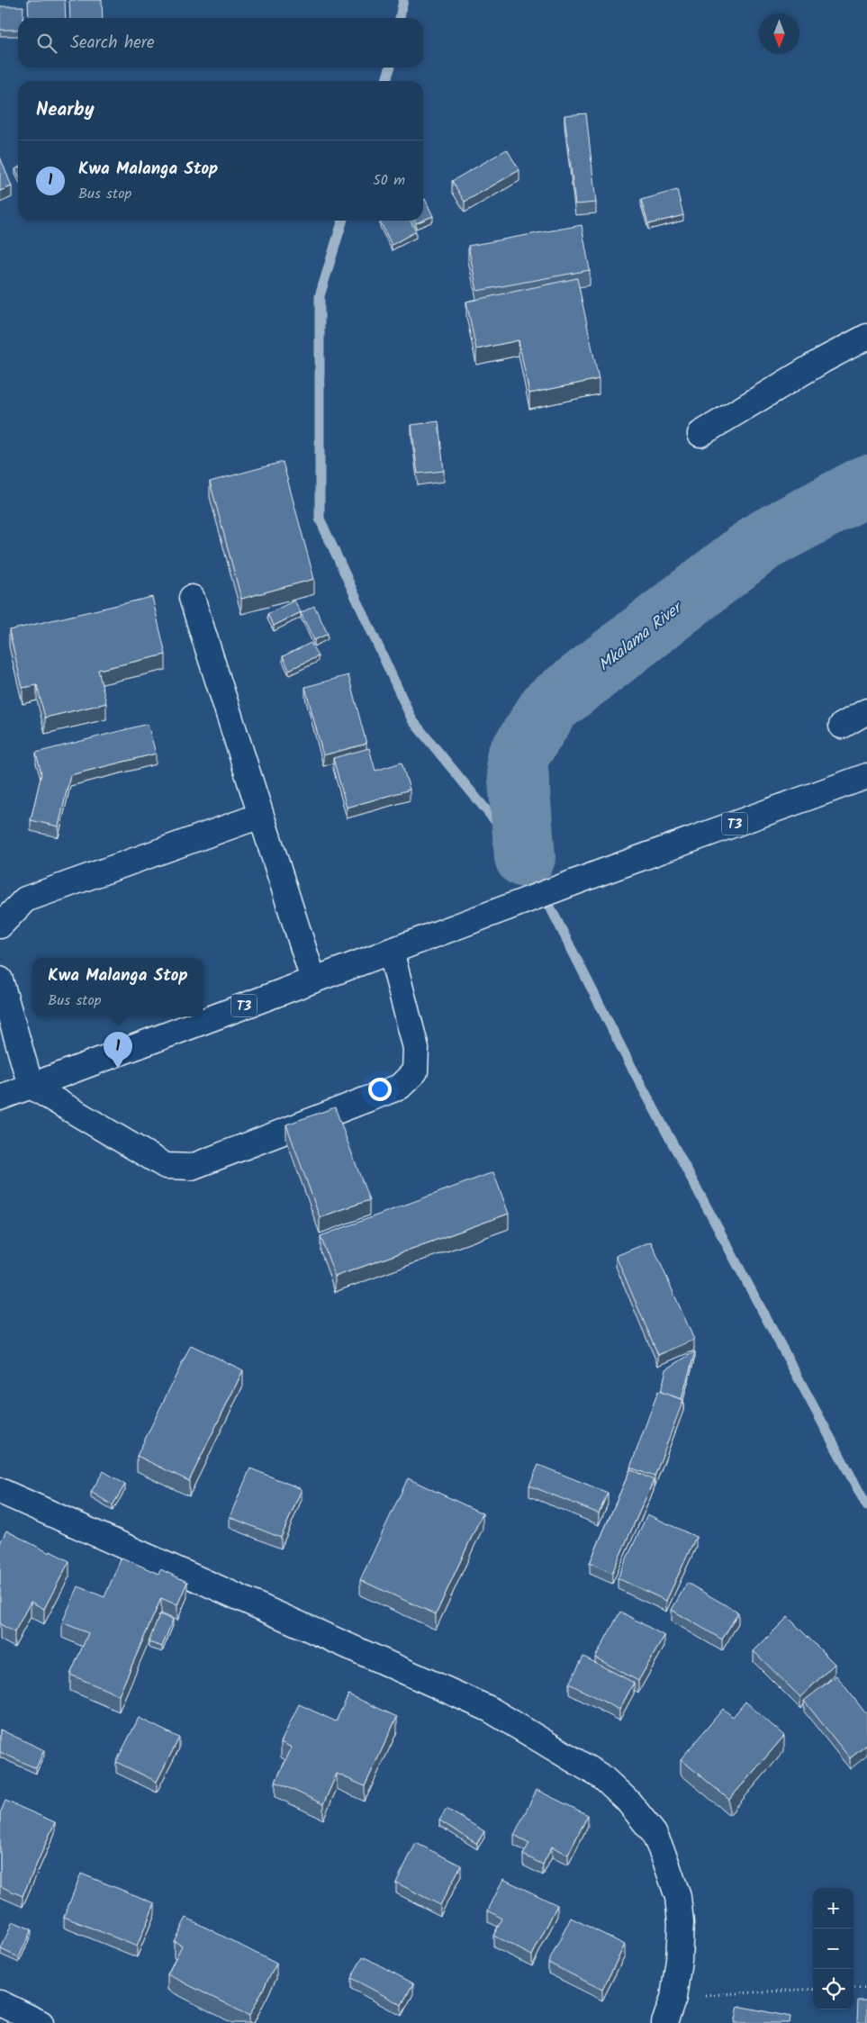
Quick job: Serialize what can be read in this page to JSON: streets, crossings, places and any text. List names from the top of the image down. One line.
{"streets":{"main road":["T3"]},"water":["Mkalama River"],"north":"bottom","page":{"search":"Search here","heading":"Nearby","list":[{"mark":"1","name":"Kwa Malanga Stop","note":"Bus stop","value":"50 m"}],"popup":["Kwa Malanga Stop","Bus stop"],"pins":"1","map_buttons":["+","−"]}}
